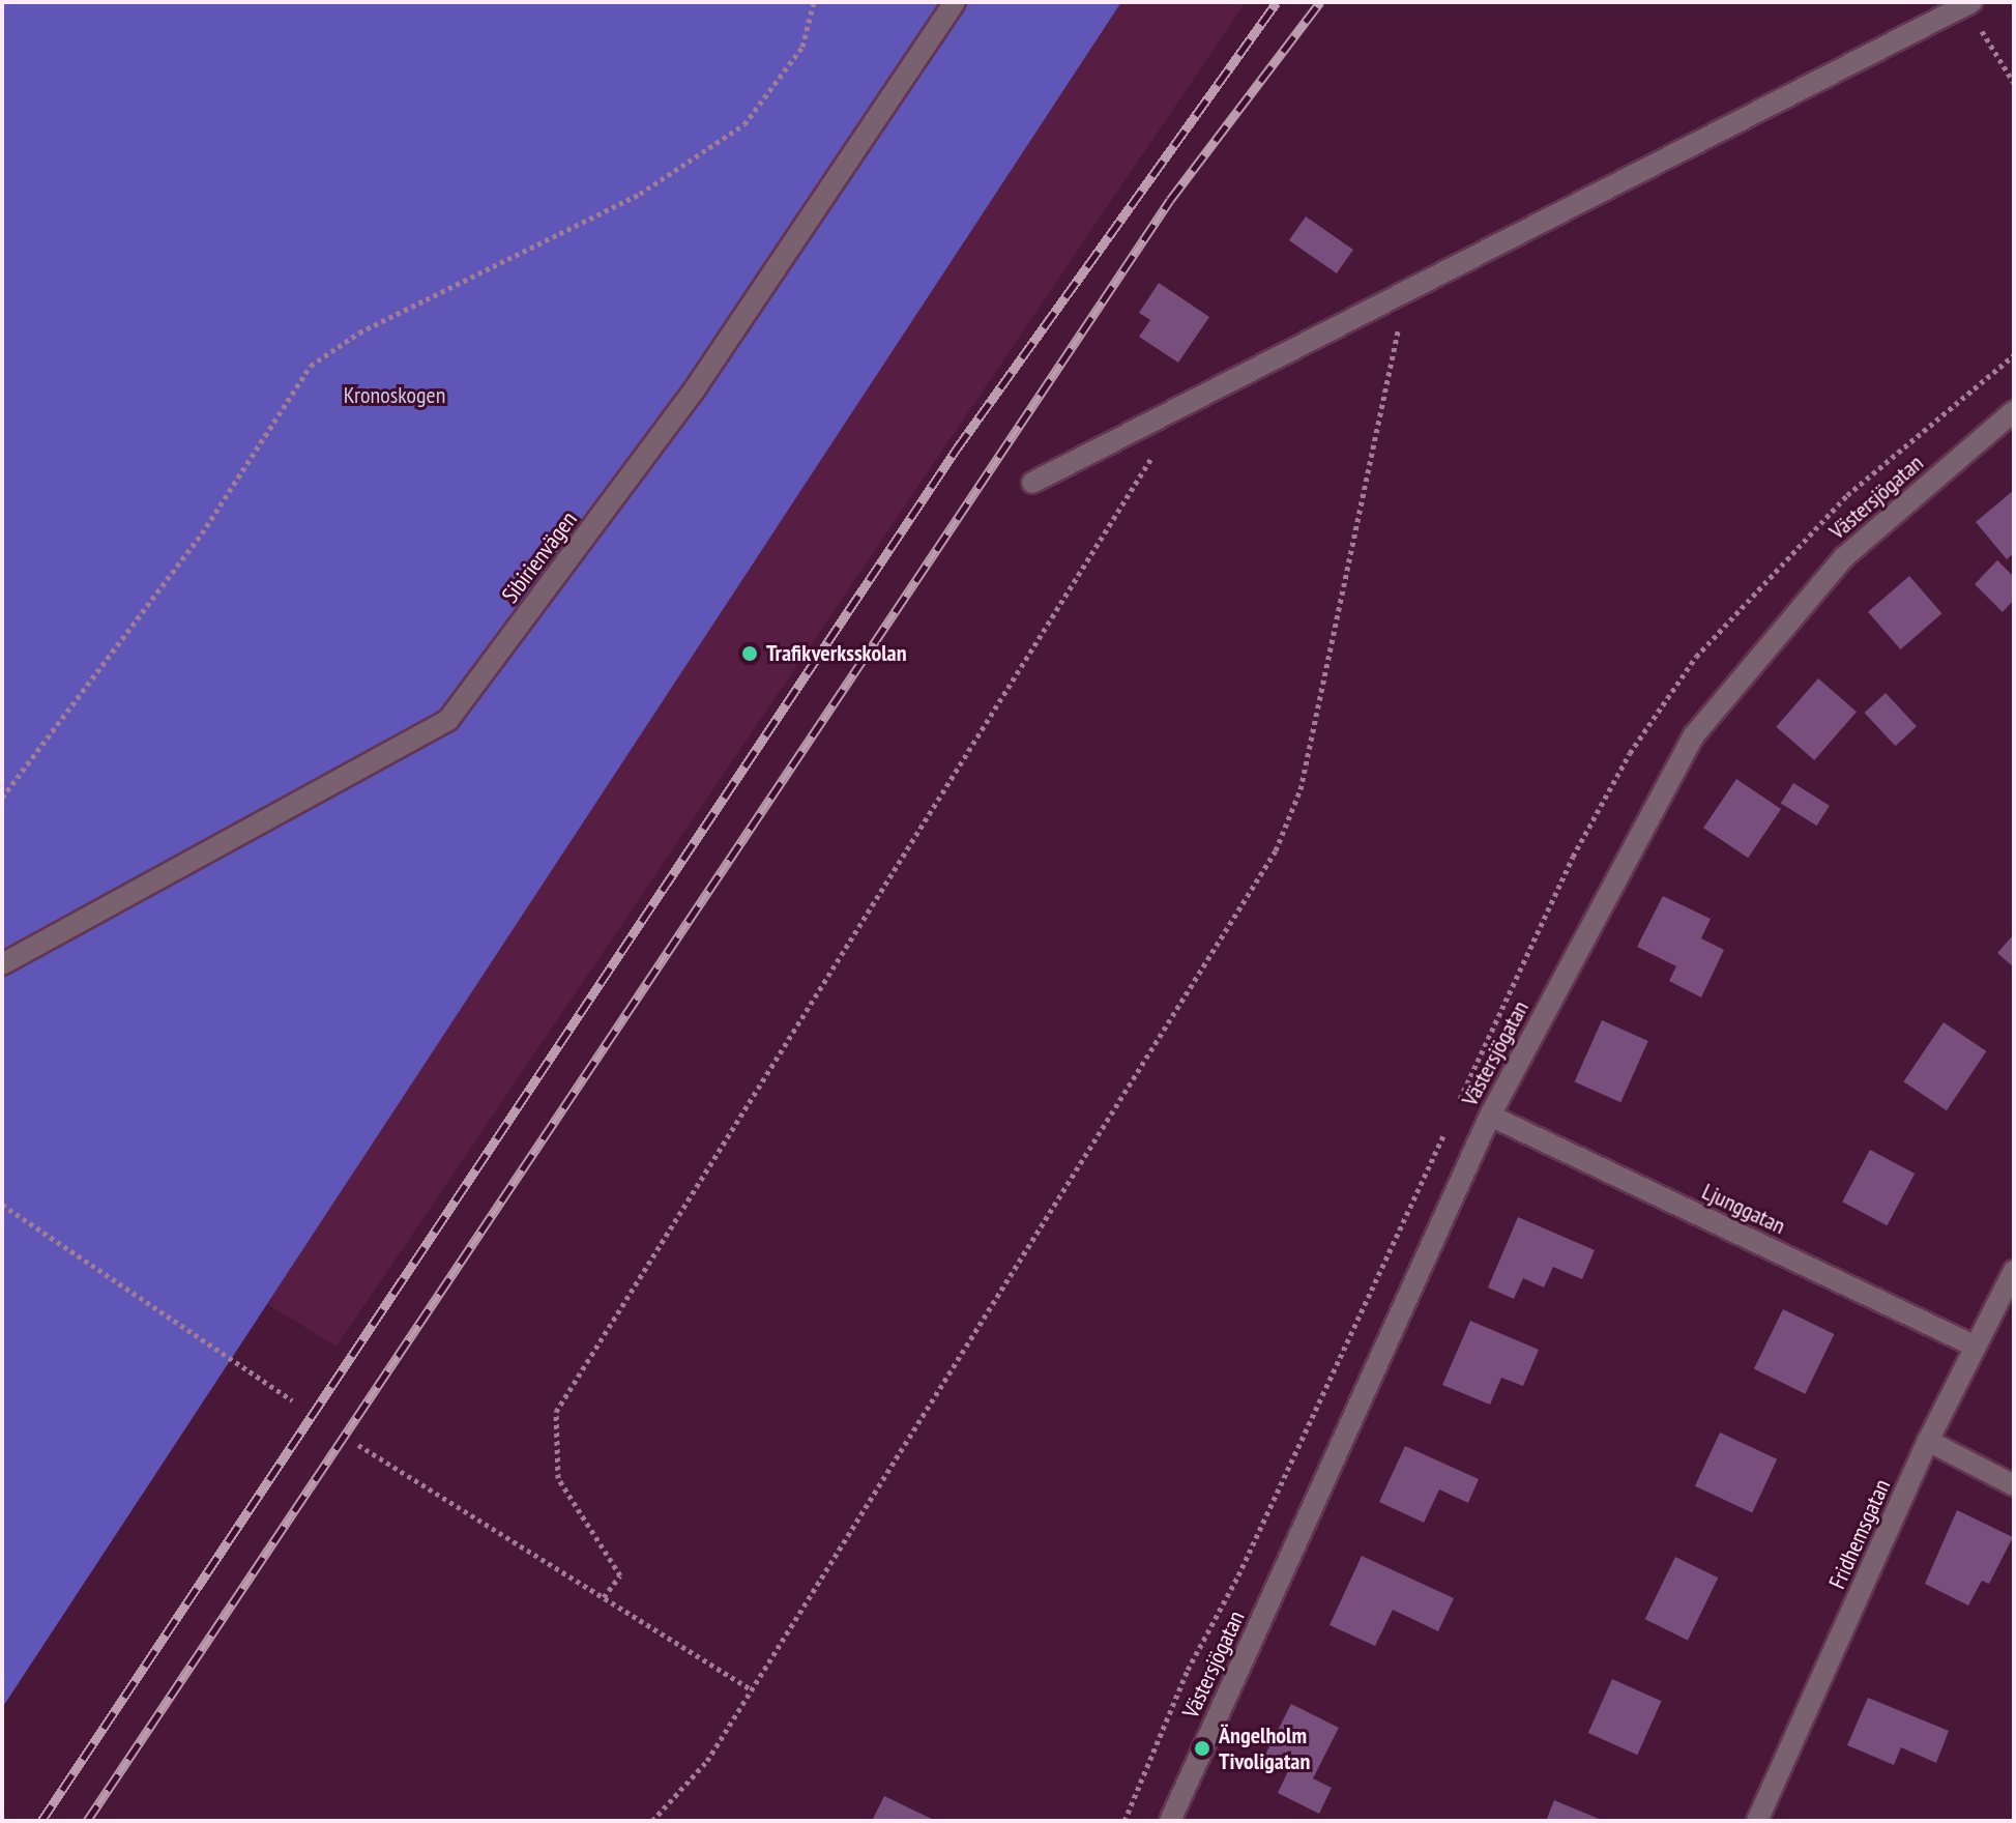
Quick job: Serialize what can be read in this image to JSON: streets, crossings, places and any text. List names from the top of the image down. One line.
{"streets":{"street":["Västersjögatan","Sibirienvägen","Ljunggatan","Fridhemsgatan"]},"crossings":[["Västersjögatan","Ljunggatan"],["Ljunggatan","Fridhemsgatan"]],"parks":["Kronoskogen"],"places":["Trafikverksskolan","Ängelholm Tivoligatan"]}
